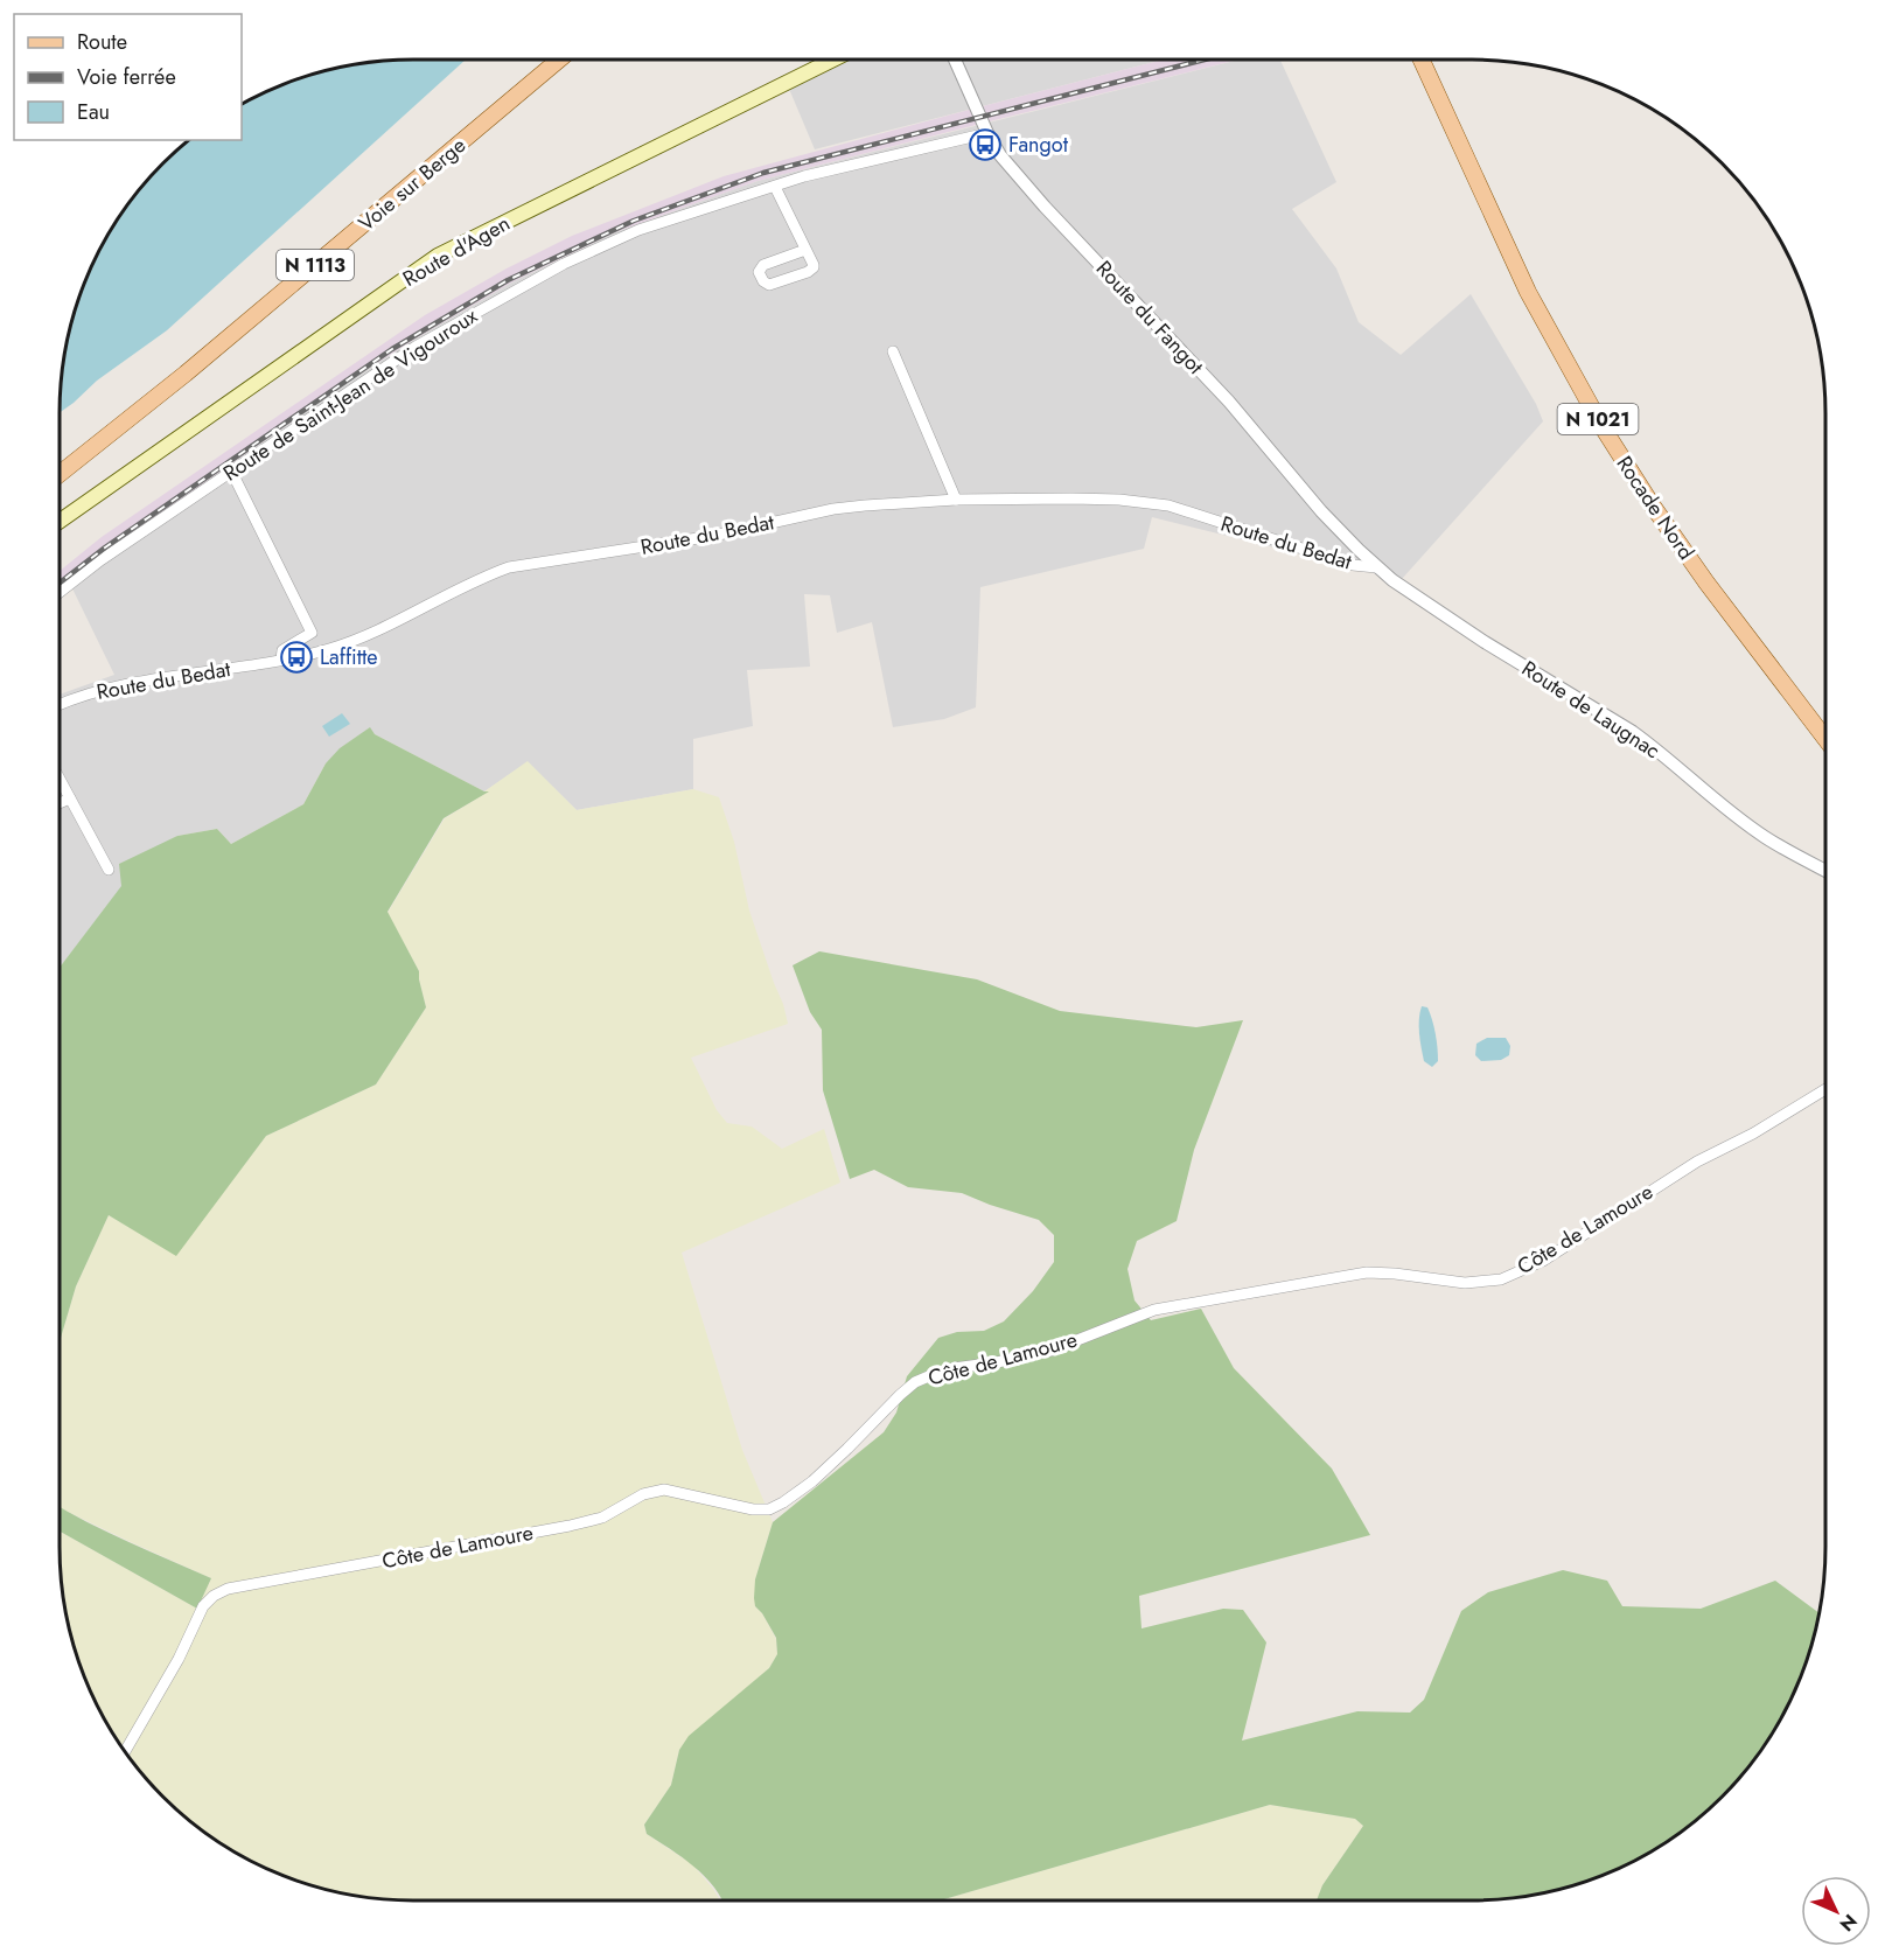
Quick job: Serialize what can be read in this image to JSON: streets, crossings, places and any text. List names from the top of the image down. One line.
{"streets":{"main road":["Voie sur Berge","Route d'Agen","N 1113","N 1021","Rocade Nord"],"street":["Route du Fangot","Route de Saint-Jean de Vigouroux","Route du Bedat","Route de Laugnac","Côte de Lamoure"]},"crossings":[["Route du Fangot","Route de Saint-Jean de Vigouroux"],["Route du Fangot","Route du Bedat"],["Route du Fangot","Route de Laugnac"],["Route du Bedat","Route de Laugnac"]],"places":{"bus stop":["Fangot","Laffitte"]},"legend":["Route","Voie ferrée","Eau"],"north":"bottom right"}
